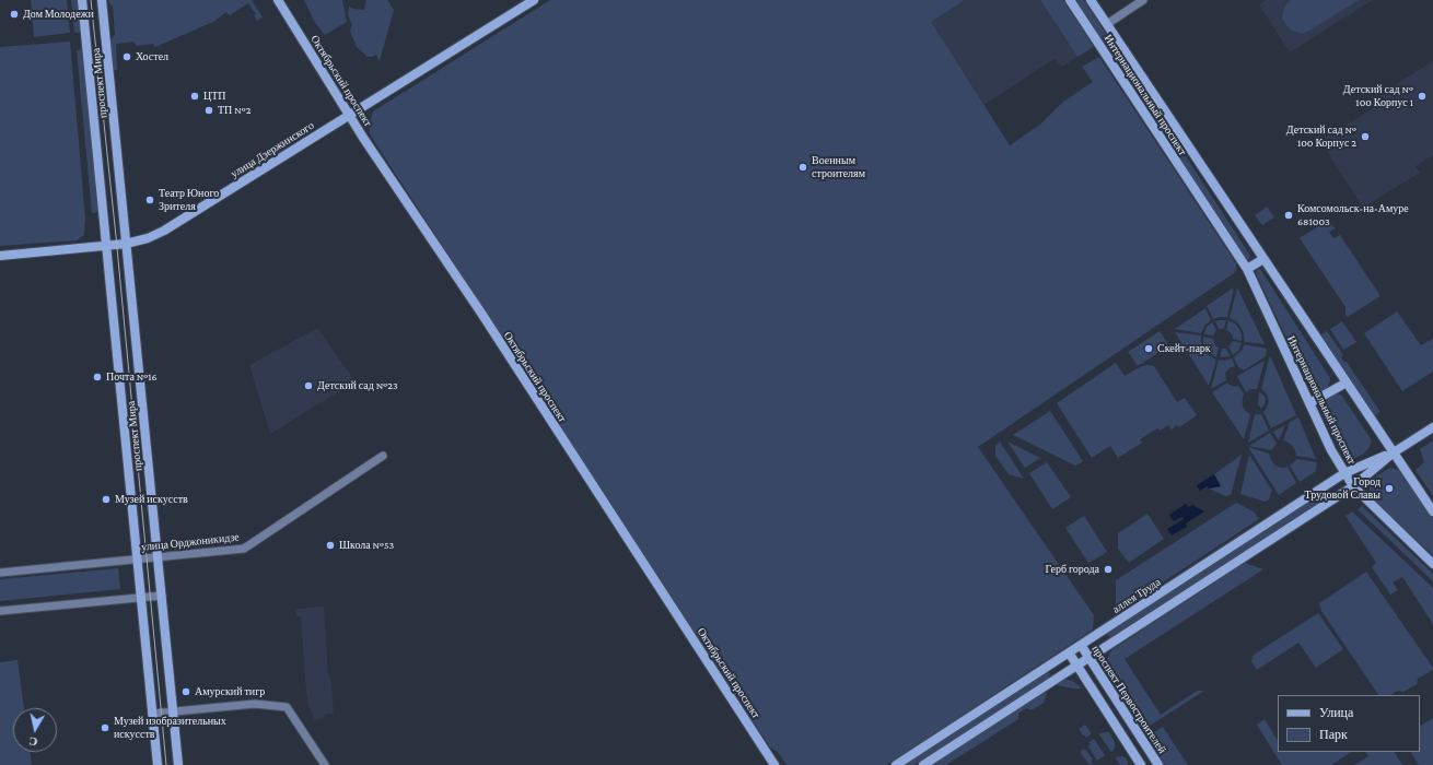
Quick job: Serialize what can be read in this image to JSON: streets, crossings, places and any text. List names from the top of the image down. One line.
{"streets":{"main road":["Октябрьский проспект","проспект Мира","Интернациональный проспект","улица Дзержинского","аллея Труда","проспект Первостроителей"],"street":["улица Орджоникидзе"]},"crossings":[["Октябрьский проспект","улица Дзержинского"],["проспект Мира","улица Дзержинского"],["проспект Мира","улица Орджоникидзе"],["Интернациональный проспект","аллея Труда"],["аллея Труда","проспект Первостроителей"]],"places":["Дом Молодежи","Хостел","ЦТП","Детский сад № 100 Корпус 1","ТП №2","Детский сад № 100 Корпус 2","Военным строителям","Театр Юного Зрителя","Комсомольск-на-Амуре 681003","Скейт-парк","Почта №16","Детский сад №23","Город Трудовой Славы","Музей искусств","Школа №53","Герб города","Амурский тигр","Музей изобразительных искусств"],"legend":["Улица","Парк"],"north":"bottom"}
